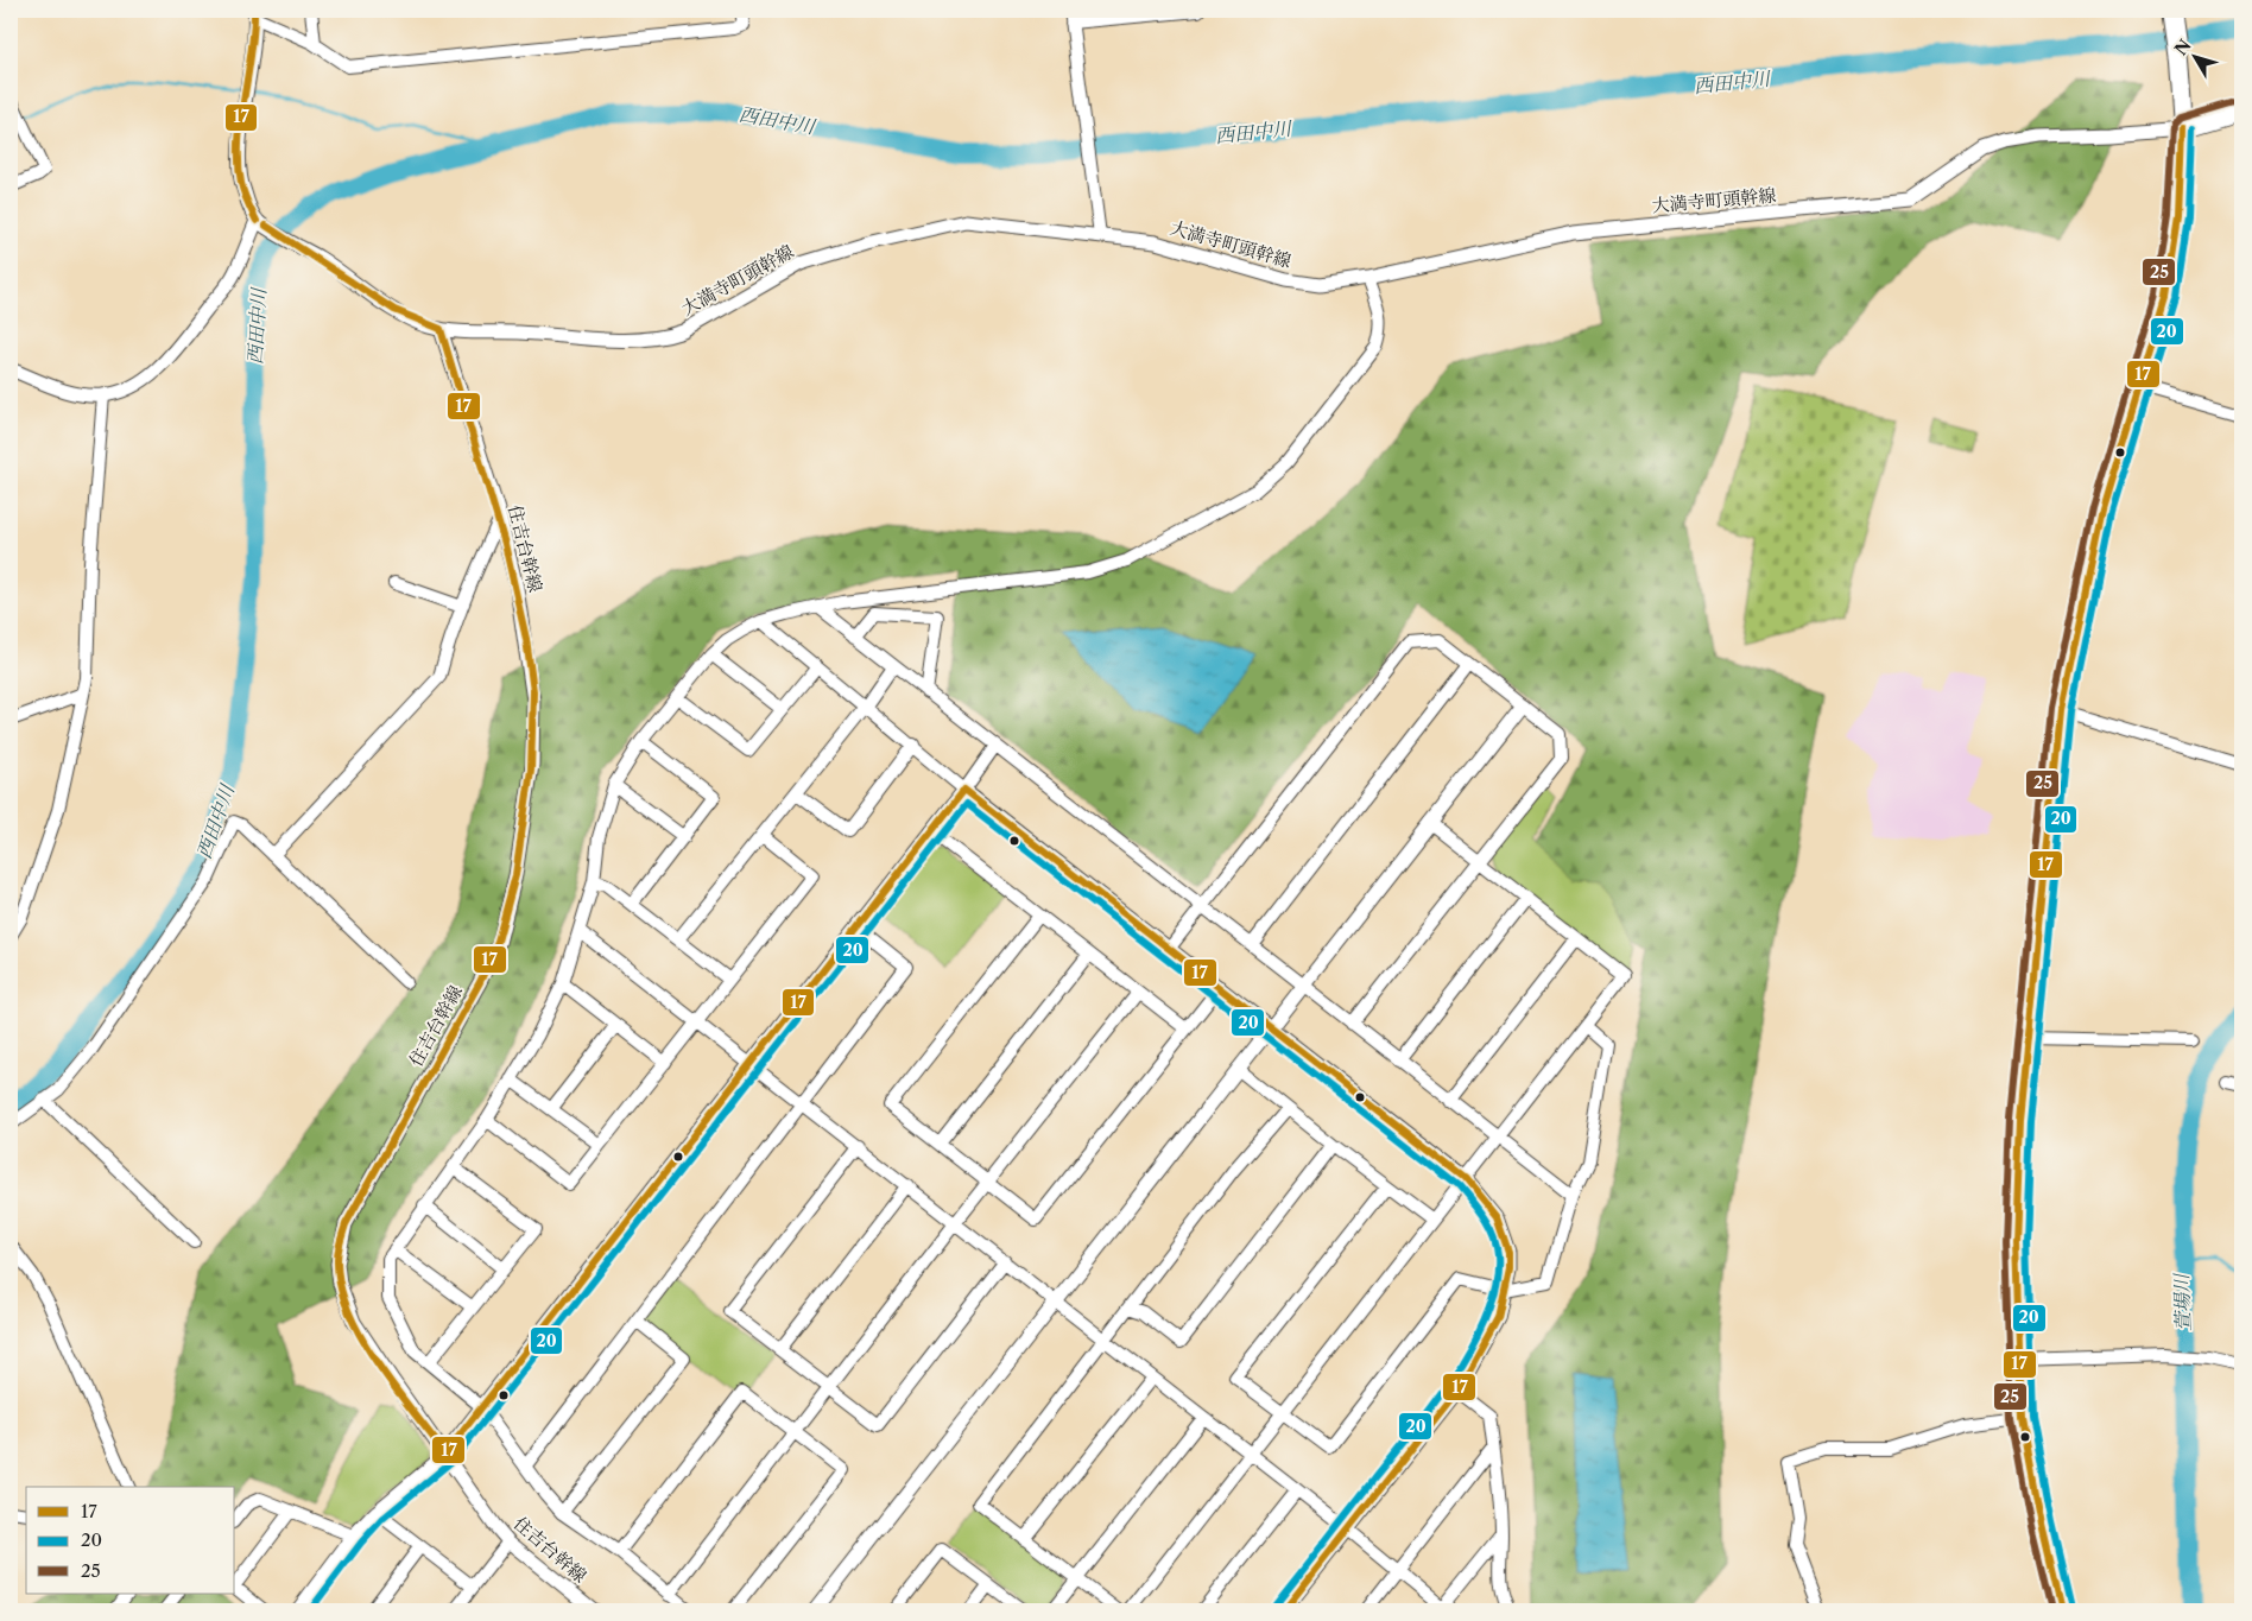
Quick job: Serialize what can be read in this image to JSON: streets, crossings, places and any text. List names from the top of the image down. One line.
{"streets":{"street":["大満寺町頭幹線","住吉台幹線"]},"crossings":[["大満寺町頭幹線","住吉台幹線"]],"water":["西田中川","萱場川"],"lines":["transit line 17","transit line 25","transit line 20"],"legend":["17","20","25"],"north":"top left"}
